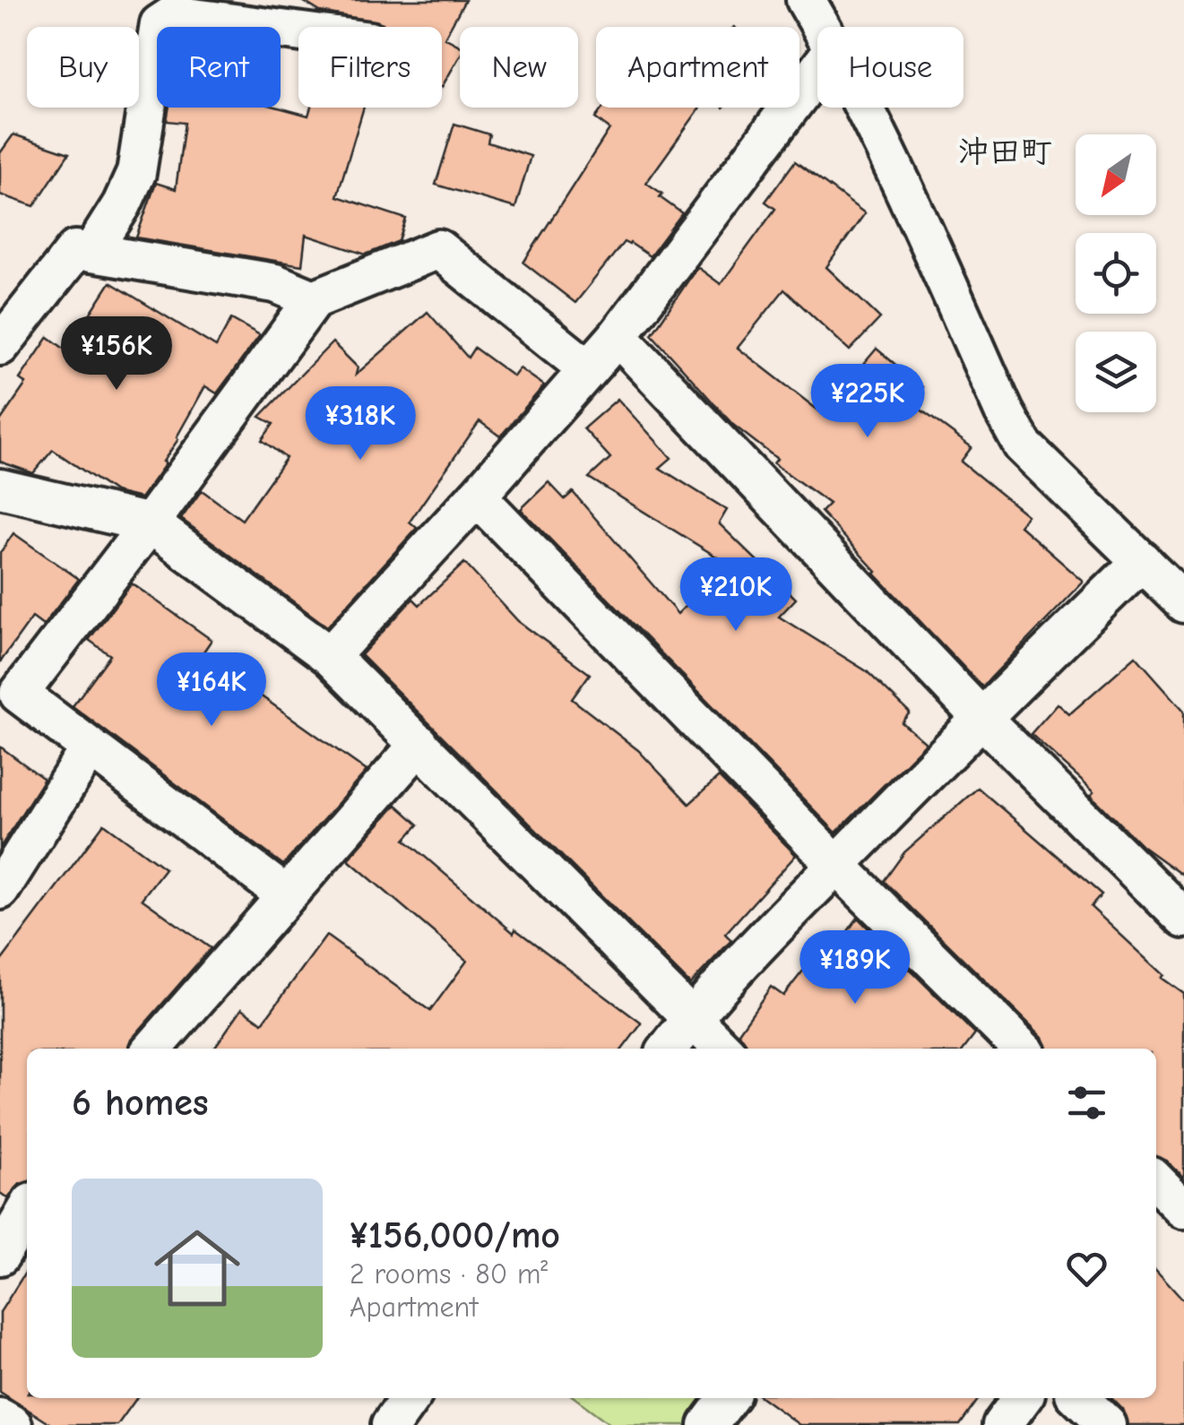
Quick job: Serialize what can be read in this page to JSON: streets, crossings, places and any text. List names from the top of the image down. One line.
{"districts":["沖田町"],"north":"bottom left","page":{"chip":["Buy","Rent","Filters","New","Apartment","House"],"price":["¥156K","¥225K","¥318K","¥210K","¥164K","¥189K"],"heading":"6 homes","list":[{"name":"¥156,000/mo","note":"2 rooms · 80 m² · Apartment"}]}}
